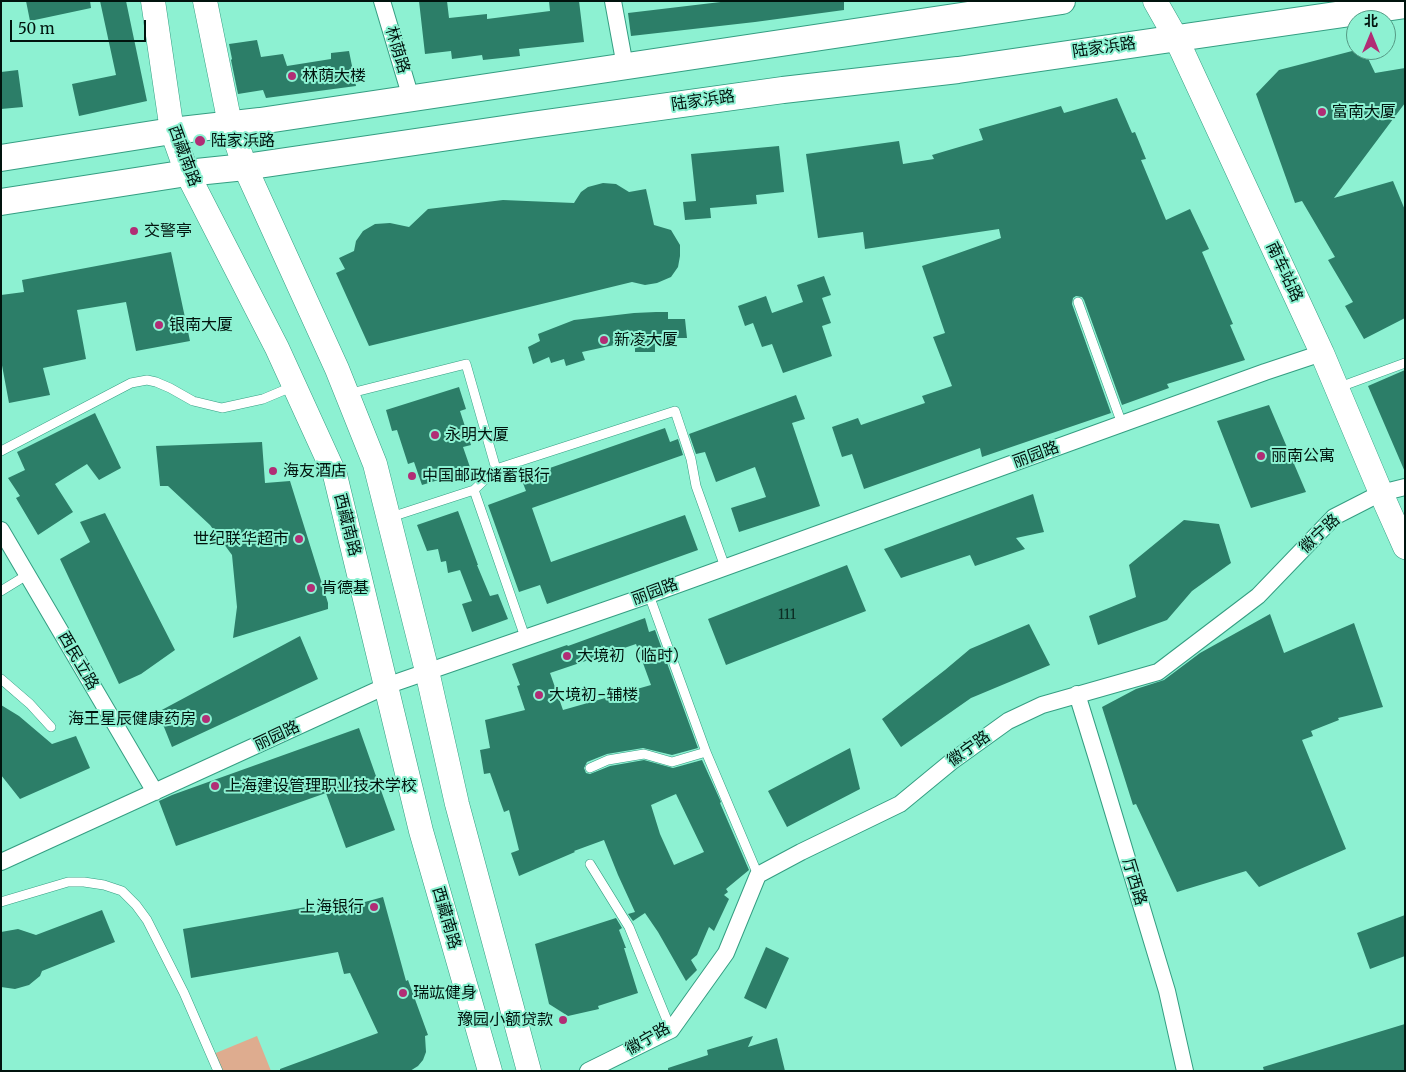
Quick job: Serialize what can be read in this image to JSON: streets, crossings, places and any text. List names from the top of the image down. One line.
{"streets":{"main road":["陆家浜路","西藏南路","南车站路"],"street":["林荫路","丽园路","徽宁路","西民立路","厅西路"]},"crossings":[["陆家浜路","西藏南路"],["陆家浜路","南车站路"],["西藏南路","丽园路"],["南车站路","丽园路"],["南车站路","徽宁路"],["丽园路","西民立路"],["徽宁路","厅西路"]],"places":["林荫大楼","富南大厦","陆家浜路","交警亭","银南大厦","新凌大厦","永明大厦","丽南公寓","海友酒店","中国邮政储蓄银行","世纪联华超市","肯德基","大境初（临时）","大境初-辅楼","海王星辰健康药房","上海建设管理职业技术学校","上海银行","瑞竑健身","豫园小额贷款"],"house_numbers":["111"],"scale_bar":"50 m","north":"top"}
